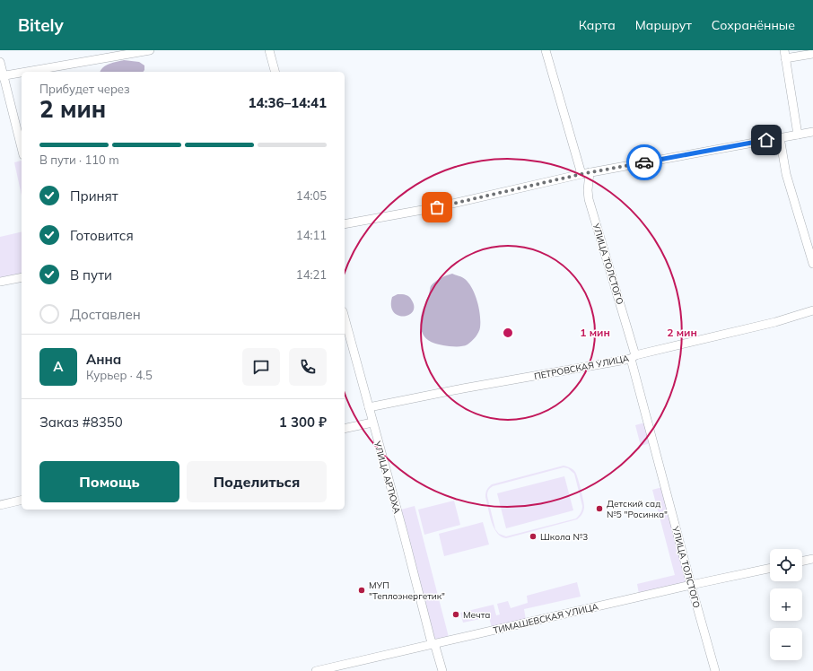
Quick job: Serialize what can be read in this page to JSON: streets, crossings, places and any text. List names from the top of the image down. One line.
{"streets":{"street":["УЛИЦА ТОЛСТОГО","ПЕТРОВСКАЯ УЛИЦА","УЛИЦА АРТЮХА","ТИМАШЕВСКАЯ УЛИЦА"]},"crossings":[["УЛИЦА ТОЛСТОГО","ПЕТРОВСКАЯ УЛИЦА"],["УЛИЦА ТОЛСТОГО","ТИМАШЕВСКАЯ УЛИЦА"],["ПЕТРОВСКАЯ УЛИЦА","УЛИЦА АРТЮХА"],["УЛИЦА АРТЮХА","ТИМАШЕВСКАЯ УЛИЦА"]],"places":["Детский сад №5 \"Росинка\"","Школа №3","МУП \"Теплоэнергетик\"","Мечта"],"page":{"header":"Bitely","nav":["Карта","Маршрут","Сохранённые"],"heading":["2 мин","Прибудет через","14:36–14:41"],"panel":["Анна","Курьер · 4.5","Заказ #8350","1 300 ₽"],"bar":"В пути · 110 m","list":[["Принят","14:05"],["Готовится","14:11"],["В пути","14:21"],"Доставлен"],"round":"А","buttons":["Помощь","Поделиться"],"map_buttons":["+","−"]},"rings":["1 мин","2 мин"]}
